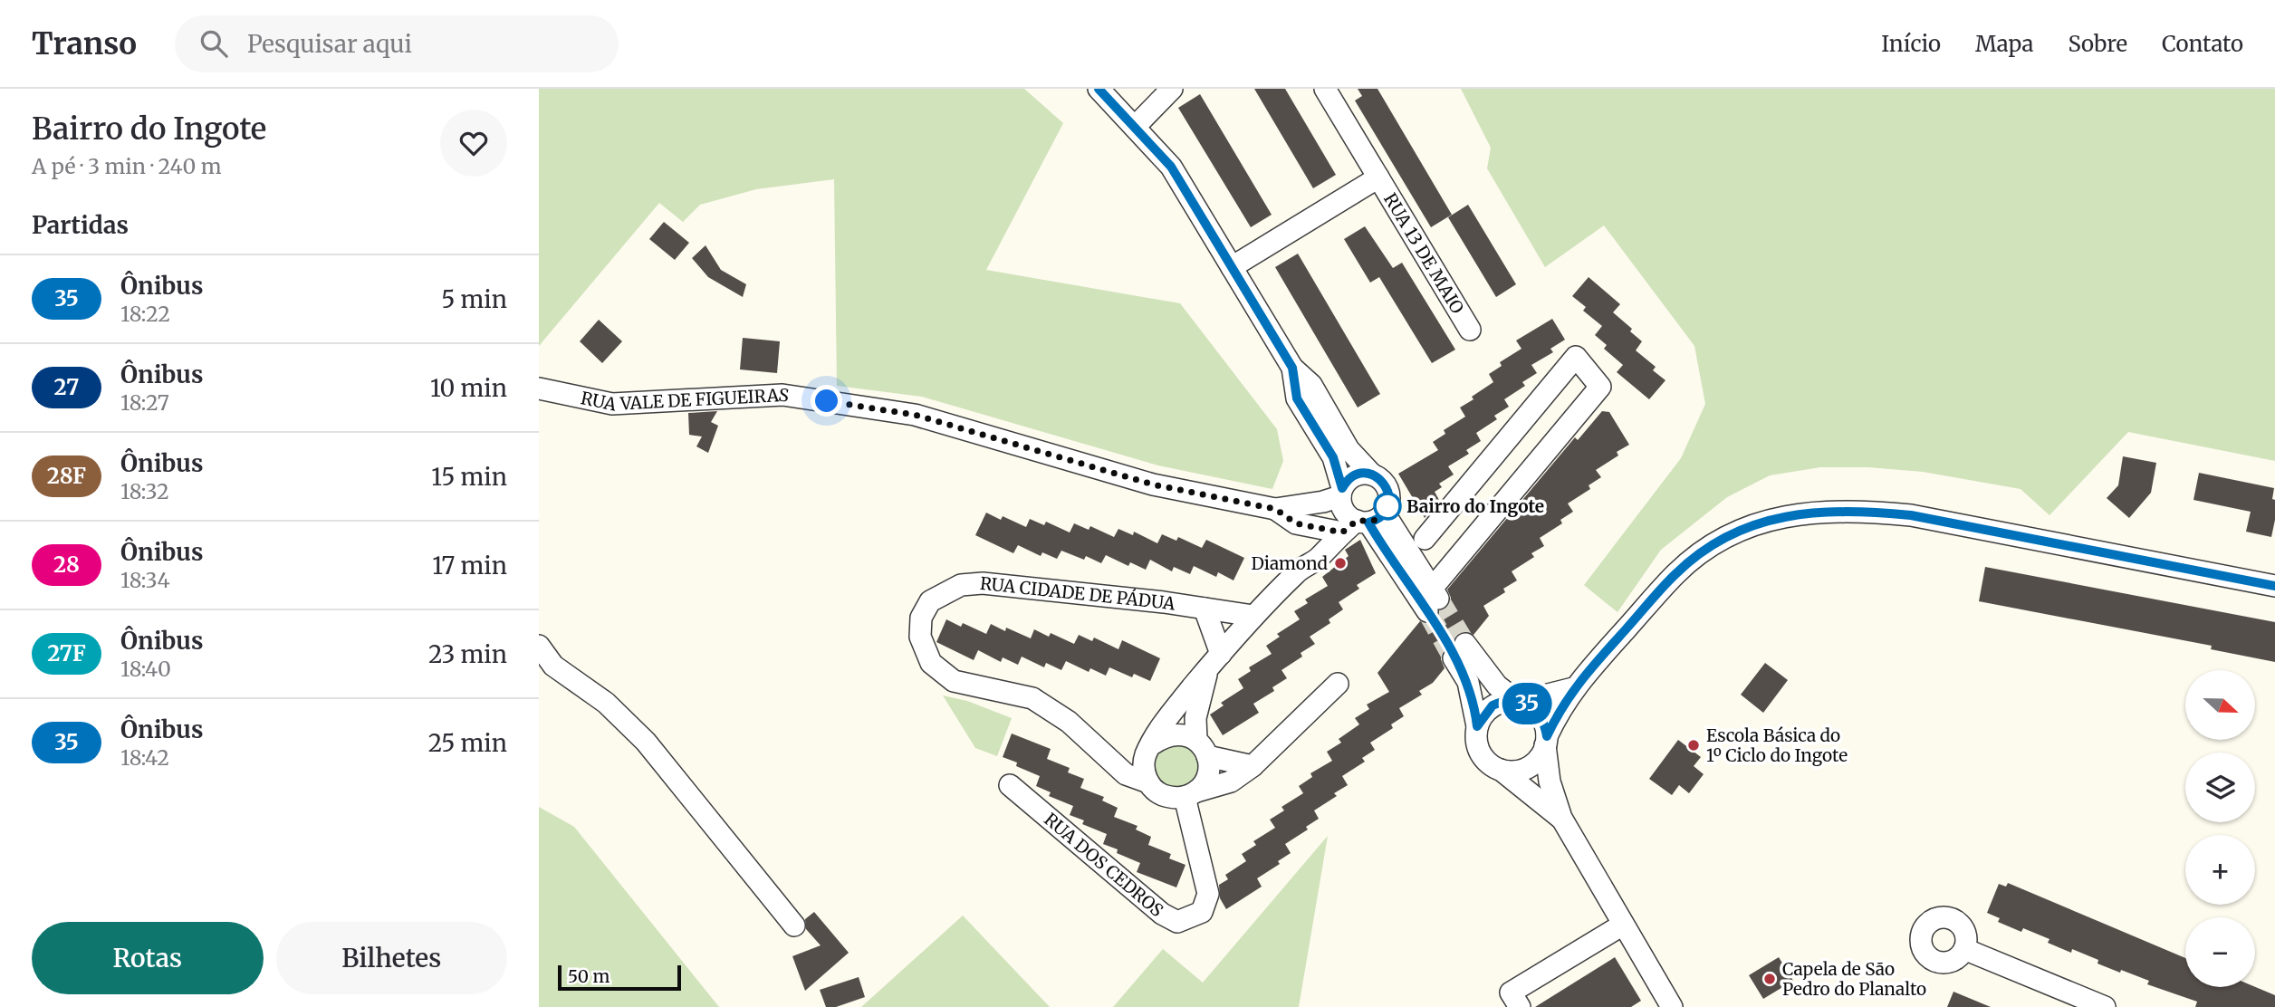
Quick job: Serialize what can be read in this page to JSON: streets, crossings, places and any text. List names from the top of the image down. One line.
{"streets":{"street":["RUA 13 DE MAIO","RUA VALE DE FIGUEIRAS","RUA CIDADE DE PÁDUA","RUA DOS CEDROS"]},"crossings":[["RUA CIDADE DE PÁDUA","RUA DOS CEDROS"]],"places":["Bairro do Ingote","Diamond","Escola Básica do 1º Ciclo do Ingote","Capela de São Pedro do Planalto"],"lines":["bus line 35"],"scale_bar":"50 m","north":"right","page":{"header":"Transo","search":"Pesquisar aqui","nav":["Início","Mapa","Sobre","Contato"],"heading":[["Bairro do Ingote","A pé · 3 min · 240 m"],"Partidas"],"on_map":"35","list":[{"mark":"35","name":"Ônibus","note":"18:22","value":"5 min"},{"mark":"27","name":"Ônibus","note":"18:27","value":"10 min"},{"mark":"28F","name":"Ônibus","note":"18:32","value":"15 min"},{"mark":"28","name":"Ônibus","note":"18:34","value":"17 min"},{"mark":"27F","name":"Ônibus","note":"18:40","value":"23 min"},{"mark":"35","name":"Ônibus","note":"18:42","value":"25 min"}],"map_buttons":["+","−"],"buttons":["Rotas","Bilhetes"],"scale":"50 m"}}
